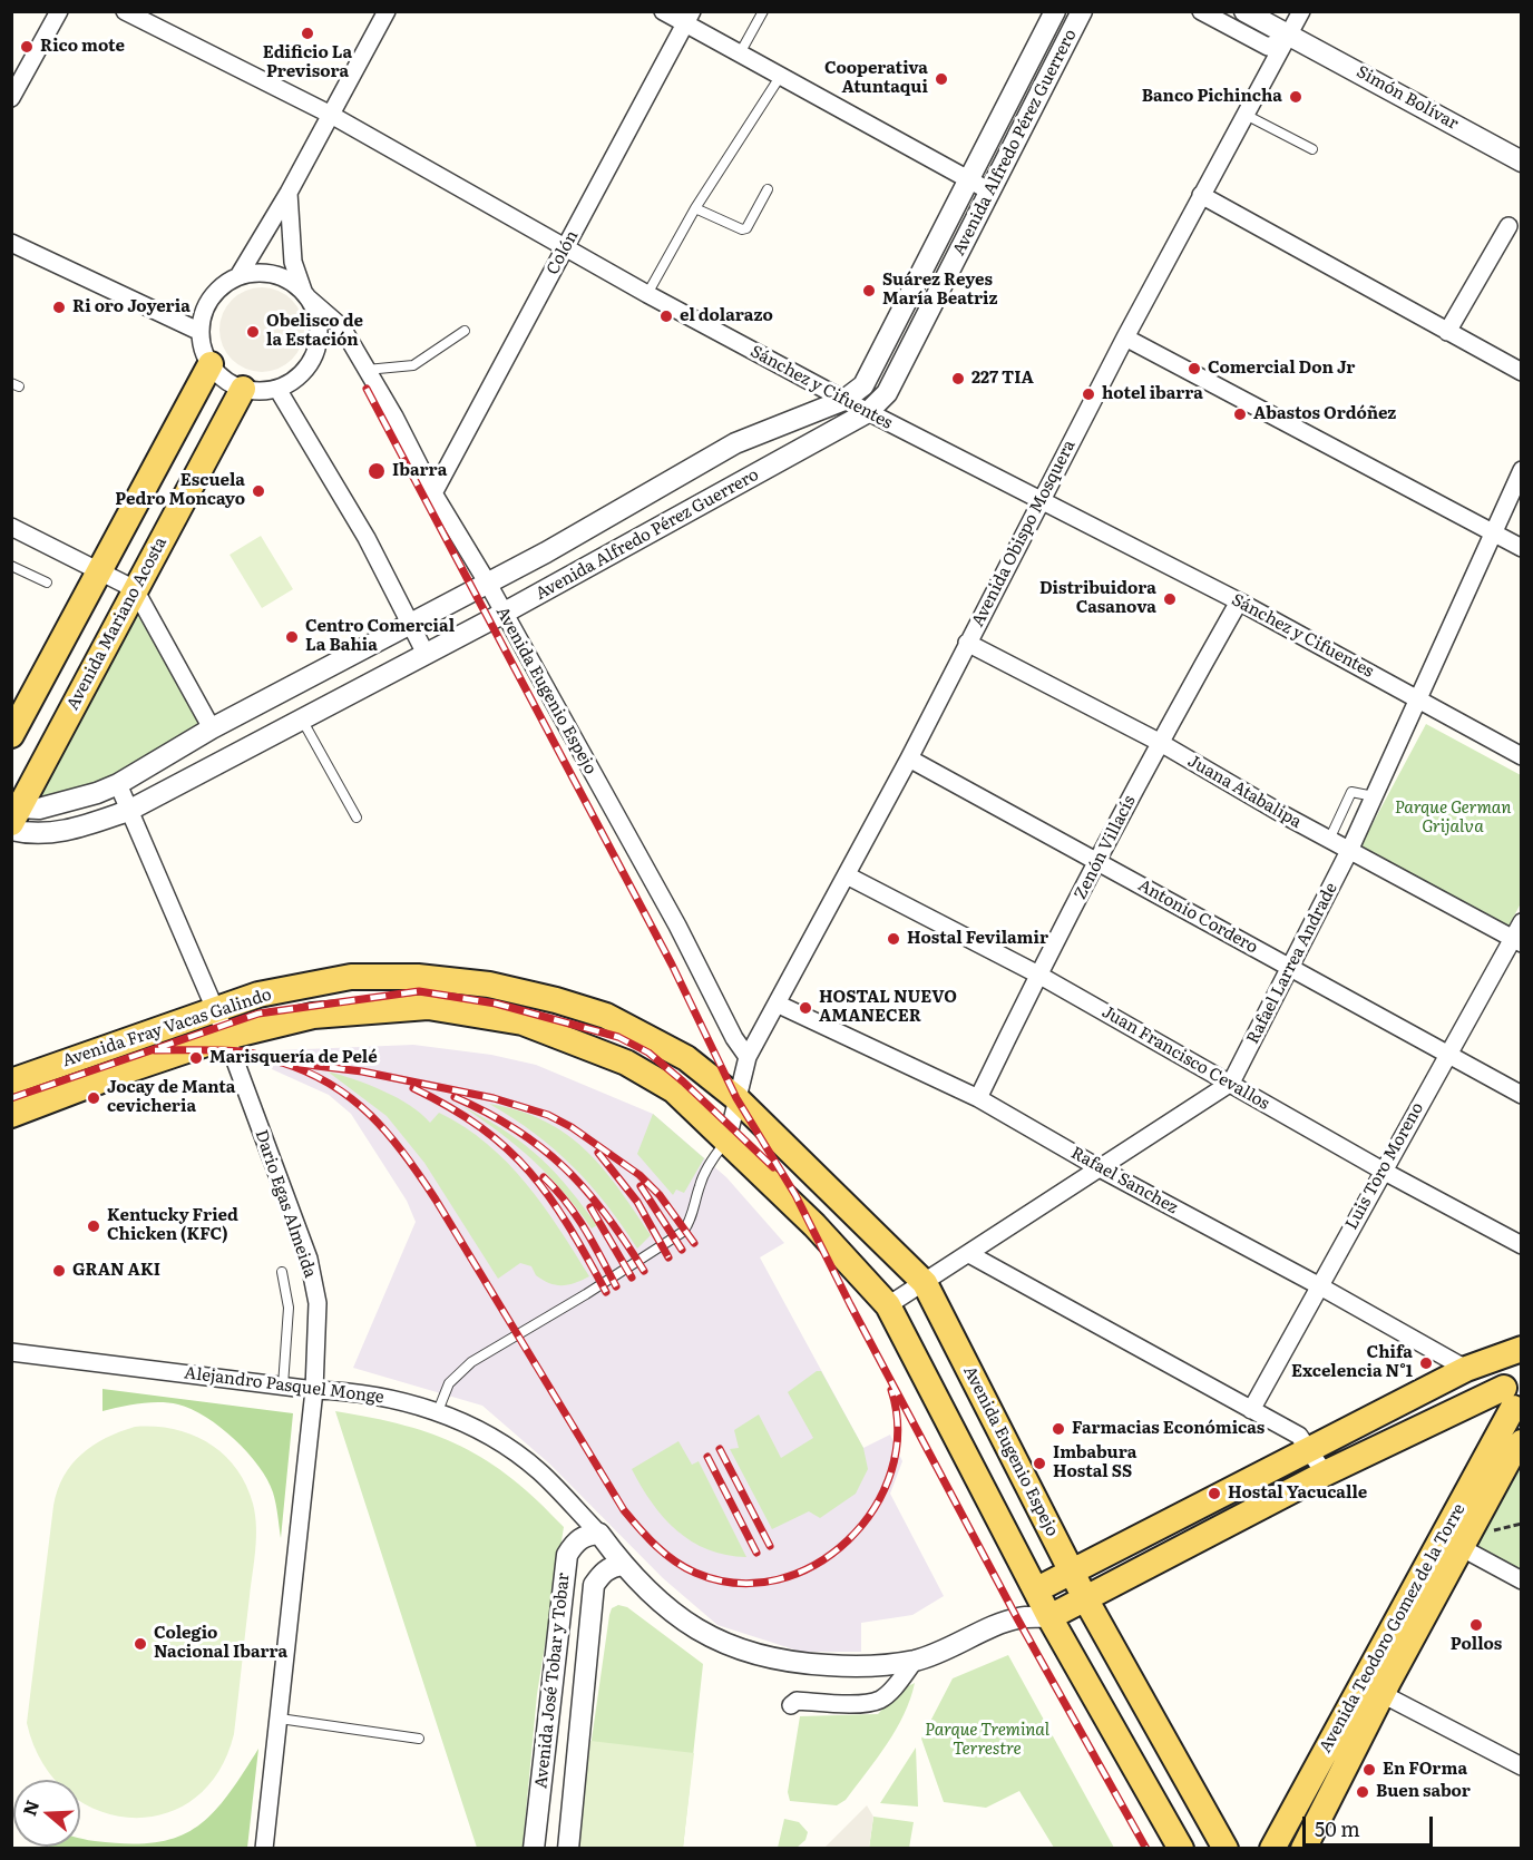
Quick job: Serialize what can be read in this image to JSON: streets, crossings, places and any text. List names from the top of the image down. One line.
{"streets":{"main road":["Avenida Mariano Acosta","Avenida Eugenio Espejo","Avenida Fray Vacas Galindo","Avenida Teodoro Gomez de la Torre"],"street":["Simón Bolívar","Avenida Alfredo Pérez Guerrero","Colón","Sánchez y Cifuentes","Avenida Obispo Mosquera","Juana Atabalipa","Zenón Villacís","Antonio Cordero","Rafael Larrea Andrade","Juan Francisco Cevallos","Luis Toro Moreno","Rafael Sanchez","Dario Egas Almeida","Alejandro Pasquel Monge","Avenida José Tobar y Tobar"]},"crossings":[["Simón Bolívar","Avenida Obispo Mosquera"],["Avenida Alfredo Pérez Guerrero","Sánchez y Cifuentes"],["Avenida Alfredo Pérez Guerrero","Avenida Mariano Acosta"],["Avenida Alfredo Pérez Guerrero","Avenida Eugenio Espejo"],["Avenida Alfredo Pérez Guerrero","Dario Egas Almeida"],["Colón","Sánchez y Cifuentes"],["Colón","Avenida Eugenio Espejo"],["Sánchez y Cifuentes","Avenida Obispo Mosquera"],["Sánchez y Cifuentes","Zenón Villacís"],["Sánchez y Cifuentes","Rafael Larrea Andrade"],["Avenida Obispo Mosquera","Avenida Eugenio Espejo"],["Avenida Obispo Mosquera","Juana Atabalipa"],["Avenida Obispo Mosquera","Antonio Cordero"],["Avenida Obispo Mosquera","Juan Francisco Cevallos"],["Avenida Obispo Mosquera","Rafael Sanchez"],["Avenida Mariano Acosta","Avenida Eugenio Espejo"],["Avenida Eugenio Espejo","Rafael Larrea Andrade"],["Avenida Eugenio Espejo","Avenida Fray Vacas Galindo"],["Juana Atabalipa","Zenón Villacís"],["Juana Atabalipa","Rafael Larrea Andrade"],["Juana Atabalipa","Luis Toro Moreno"],["Zenón Villacís","Antonio Cordero"],["Zenón Villacís","Juan Francisco Cevallos"],["Zenón Villacís","Rafael Sanchez"],["Antonio Cordero","Rafael Larrea Andrade"],["Antonio Cordero","Luis Toro Moreno"],["Rafael Larrea Andrade","Juan Francisco Cevallos"],["Rafael Larrea Andrade","Rafael Sanchez"],["Avenida Fray Vacas Galindo","Dario Egas Almeida"],["Juan Francisco Cevallos","Luis Toro Moreno"],["Luis Toro Moreno","Rafael Sanchez"],["Dario Egas Almeida","Alejandro Pasquel Monge"],["Alejandro Pasquel Monge","Avenida José Tobar y Tobar"]],"parks":["Parque German Grijalva","Parque Treminal Terrestre"],"places":["Edificio La Previsora","Rico mote","Cooperativa Atuntaqui","Banco Pichincha","Suárez Reyes María Beatriz","Ri oro Joyeria","el dolarazo","Obelisco de la Estación","Comercial Don Jr","227 TIA","hotel ibarra","Abastos Ordóñez","Ibarra","Escuela Pedro Moncayo","Distribuidora Casanova","Centro Comercial La Bahia","Hostal Fevilamir","HOSTAL NUEVO AMANECER","Marisquería de Pelé","Jocay de Manta cevicheria","Kentucky Fried Chicken (KFC)","GRAN AKI","Chifa Excelencia N°1","Farmacias Económicas","Imbabura Hostal SS","Hostal Yacucalle","Pollos","Colegio Nacional Ibarra","En FOrma","Buen sabor"],"scale_bar":"50 m","north":"left"}
